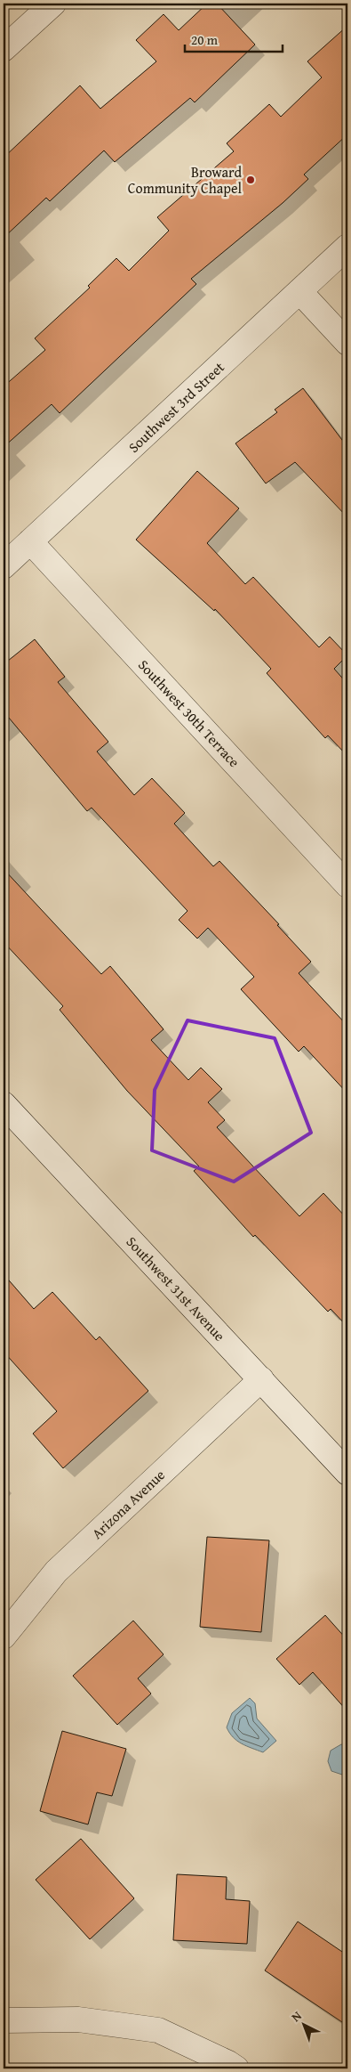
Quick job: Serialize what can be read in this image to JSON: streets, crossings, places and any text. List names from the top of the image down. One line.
{"streets":{"street":["Southwest 3rd Street","Southwest 30th Terrace","Southwest 31st Avenue","Arizona Avenue"]},"crossings":[["Southwest 3rd Street","Southwest 30th Terrace"],["Southwest 31st Avenue","Arizona Avenue"]],"places":["Broward Community Chapel"],"scale_bar":"20 m","north":"top left"}
